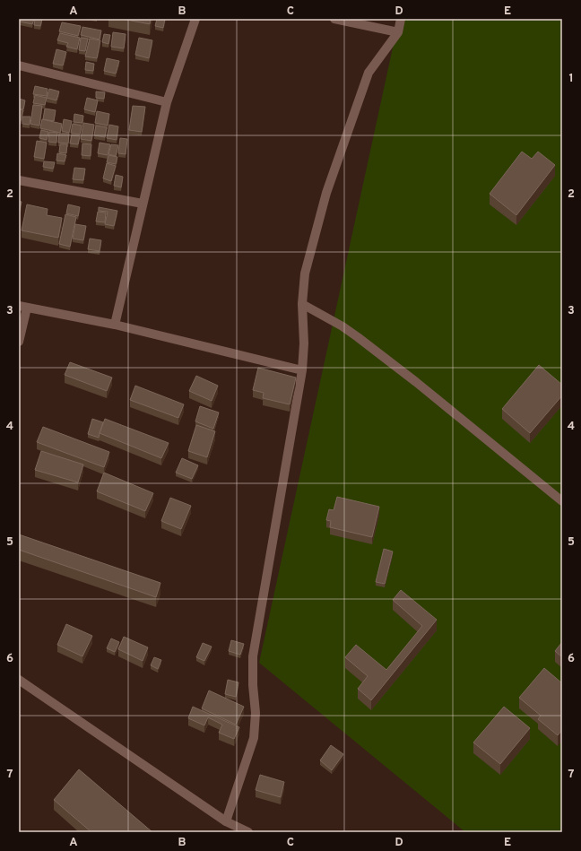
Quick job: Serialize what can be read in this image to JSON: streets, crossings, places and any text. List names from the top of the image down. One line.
{"grid":{"columns":["A","B","C","D","E"],"rows":["1","2","3","4","5","6","7"]}}
